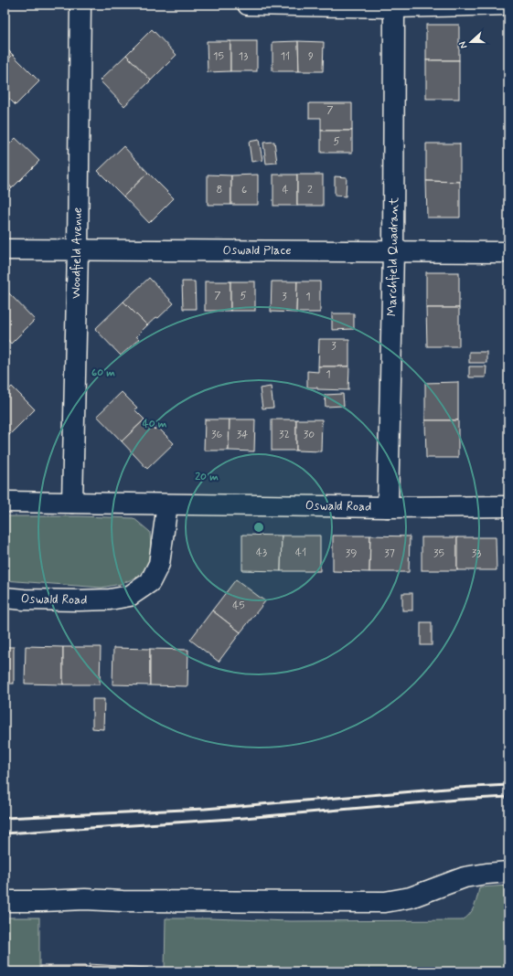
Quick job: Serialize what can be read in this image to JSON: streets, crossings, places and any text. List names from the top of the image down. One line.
{"streets":{"street":["Oswald Place","Woodfield Avenue","Marchfield Quadrant","Oswald Road"]},"crossings":[["Oswald Place","Woodfield Avenue"],["Oswald Place","Marchfield Quadrant"],["Woodfield Avenue","Oswald Road"],["Marchfield Quadrant","Oswald Road"]],"house_numbers":["15","13","11","9","7","5","8","6","4","2","7","5","3","1","3","1","36","34","32","30","43","41","39","37","35","33","45"],"north":"left","rings":["60 m","40 m","20 m"]}
